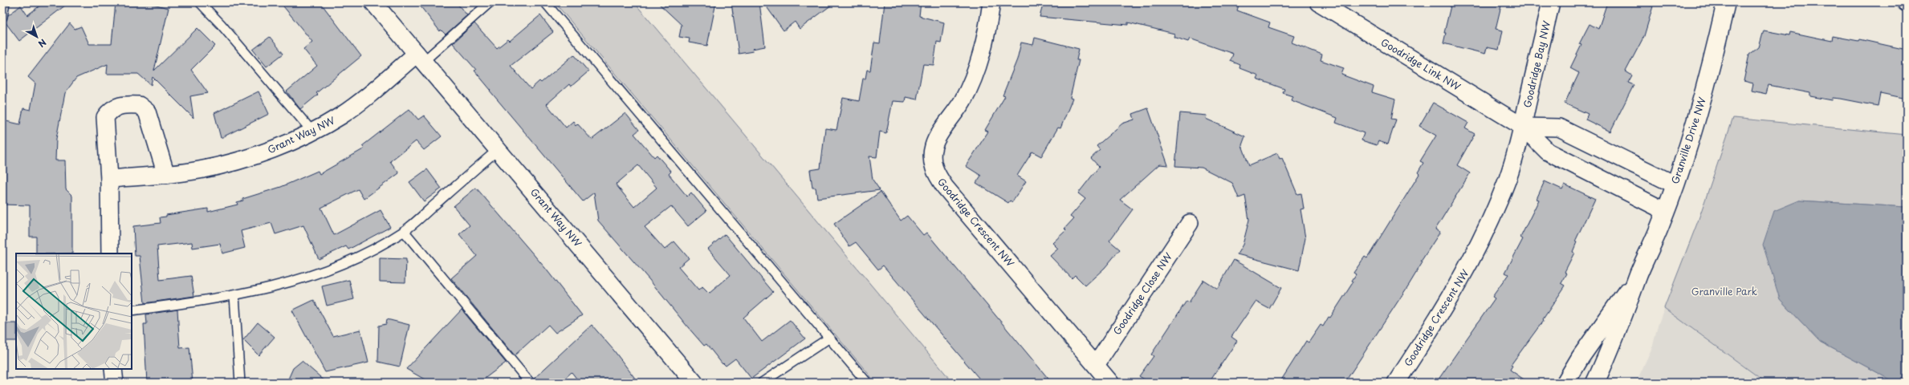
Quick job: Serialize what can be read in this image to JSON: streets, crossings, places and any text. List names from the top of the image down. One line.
{"streets":{"street":["Goodridge Link NW","Goodridge Bay NW","Grant Way NW","Granville Drive NW","Goodridge Crescent NW","Goodridge Close NW"]},"crossings":[["Goodridge Link NW","Goodridge Bay NW"],["Goodridge Link NW","Granville Drive NW"],["Goodridge Link NW","Goodridge Crescent NW"],["Goodridge Bay NW","Goodridge Crescent NW"],["Goodridge Crescent NW","Goodridge Close NW"]],"parks":["Granville Park"],"north":"bottom right"}
